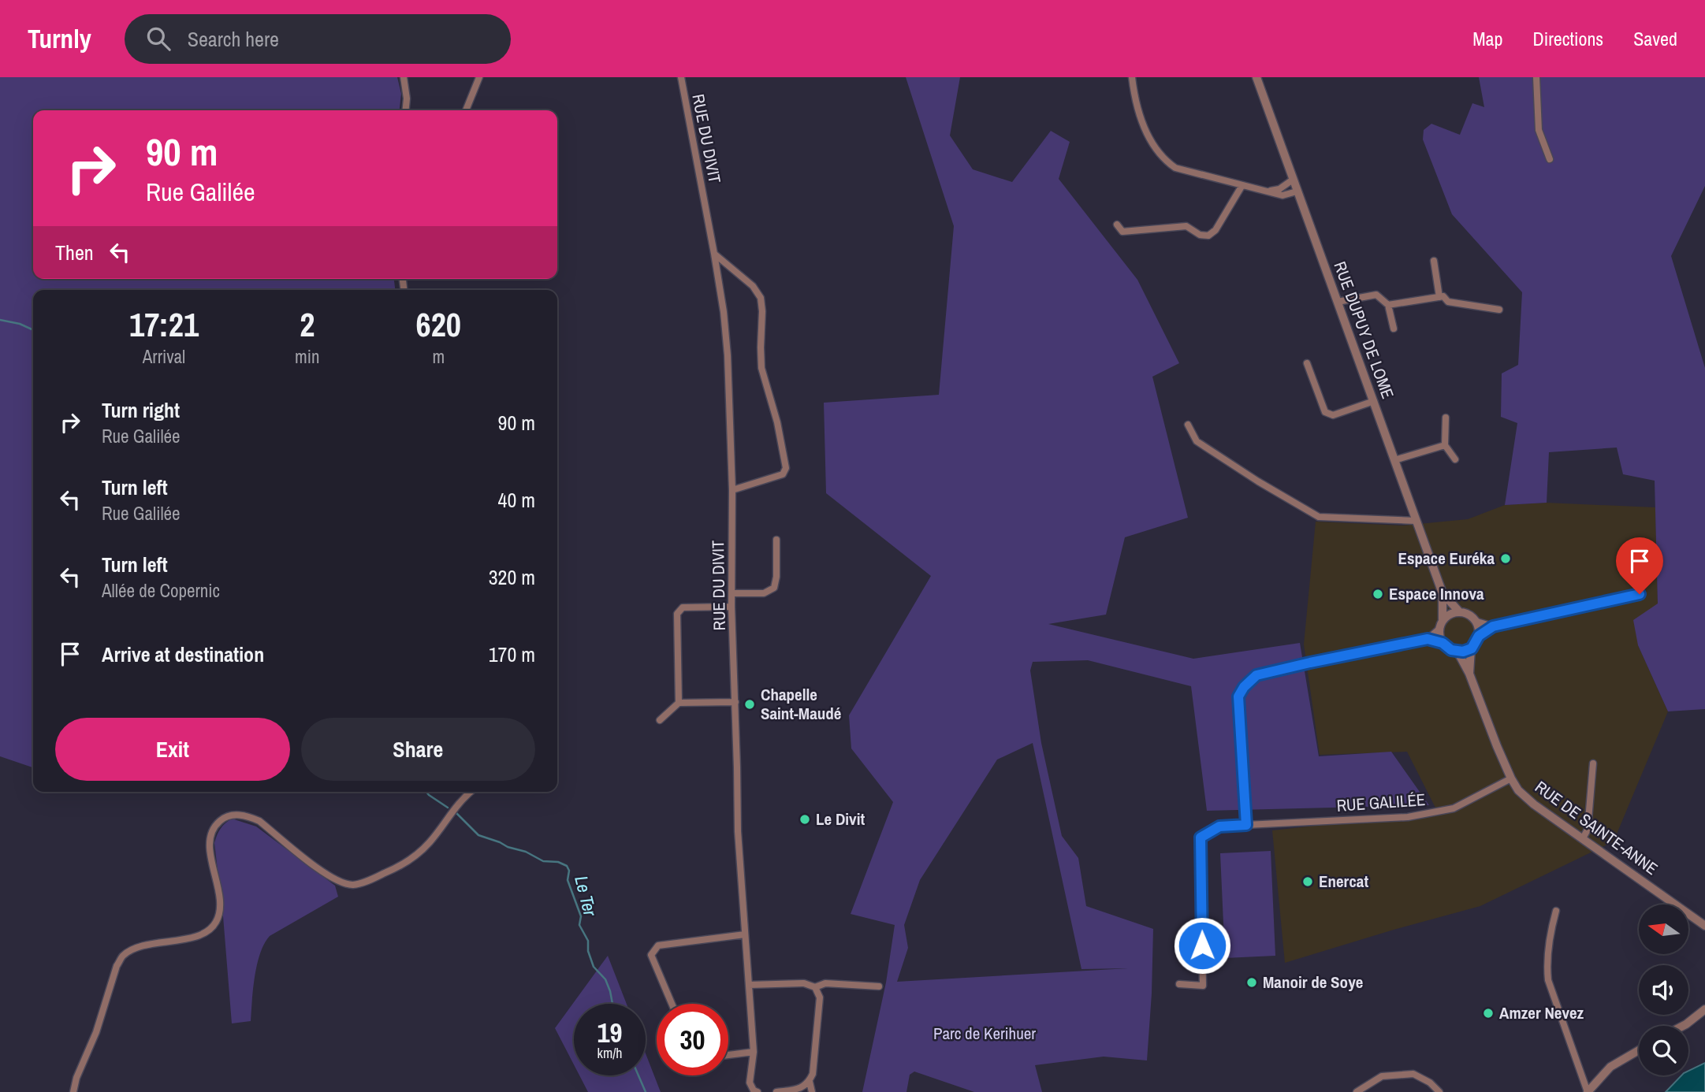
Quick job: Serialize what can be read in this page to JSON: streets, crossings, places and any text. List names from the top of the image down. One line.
{"streets":{"street":["RUE DU DIVIT","RUE DUPUY DE LOME","RUE GALILÉE","RUE DE SAINTE-ANNE"]},"crossings":[["RUE DUPUY DE LOME","RUE DE SAINTE-ANNE"],["RUE GALILÉE","RUE DE SAINTE-ANNE"]],"water":["Le Ter"],"parks":["Parc de Kerihuer"],"places":["Espace Euréka","Espace Innova","Chapelle Saint-Maudé","Le Divit","Enercat","Manoir de Soye","Amzer Nevez"],"north":"left","page":{"header":"Turnly","search":"Search here","nav":["Map","Directions","Saved"],"turn":["90 m","Rue Galilée"],"then":"Then","eta":["17:21","Arrival","2","min","620","m"],"list":[{"name":"Turn right","note":"Rue Galilée","value":"90 m"},{"name":"Turn left","note":"Rue Galilée","value":"40 m"},{"name":"Turn left","note":"Allée de Copernic","value":"320 m"},{"name":"Arrive at destination","value":"170 m"}],"buttons":["Exit","Share"],"speed":"19 km/h","limit":"30"}}
